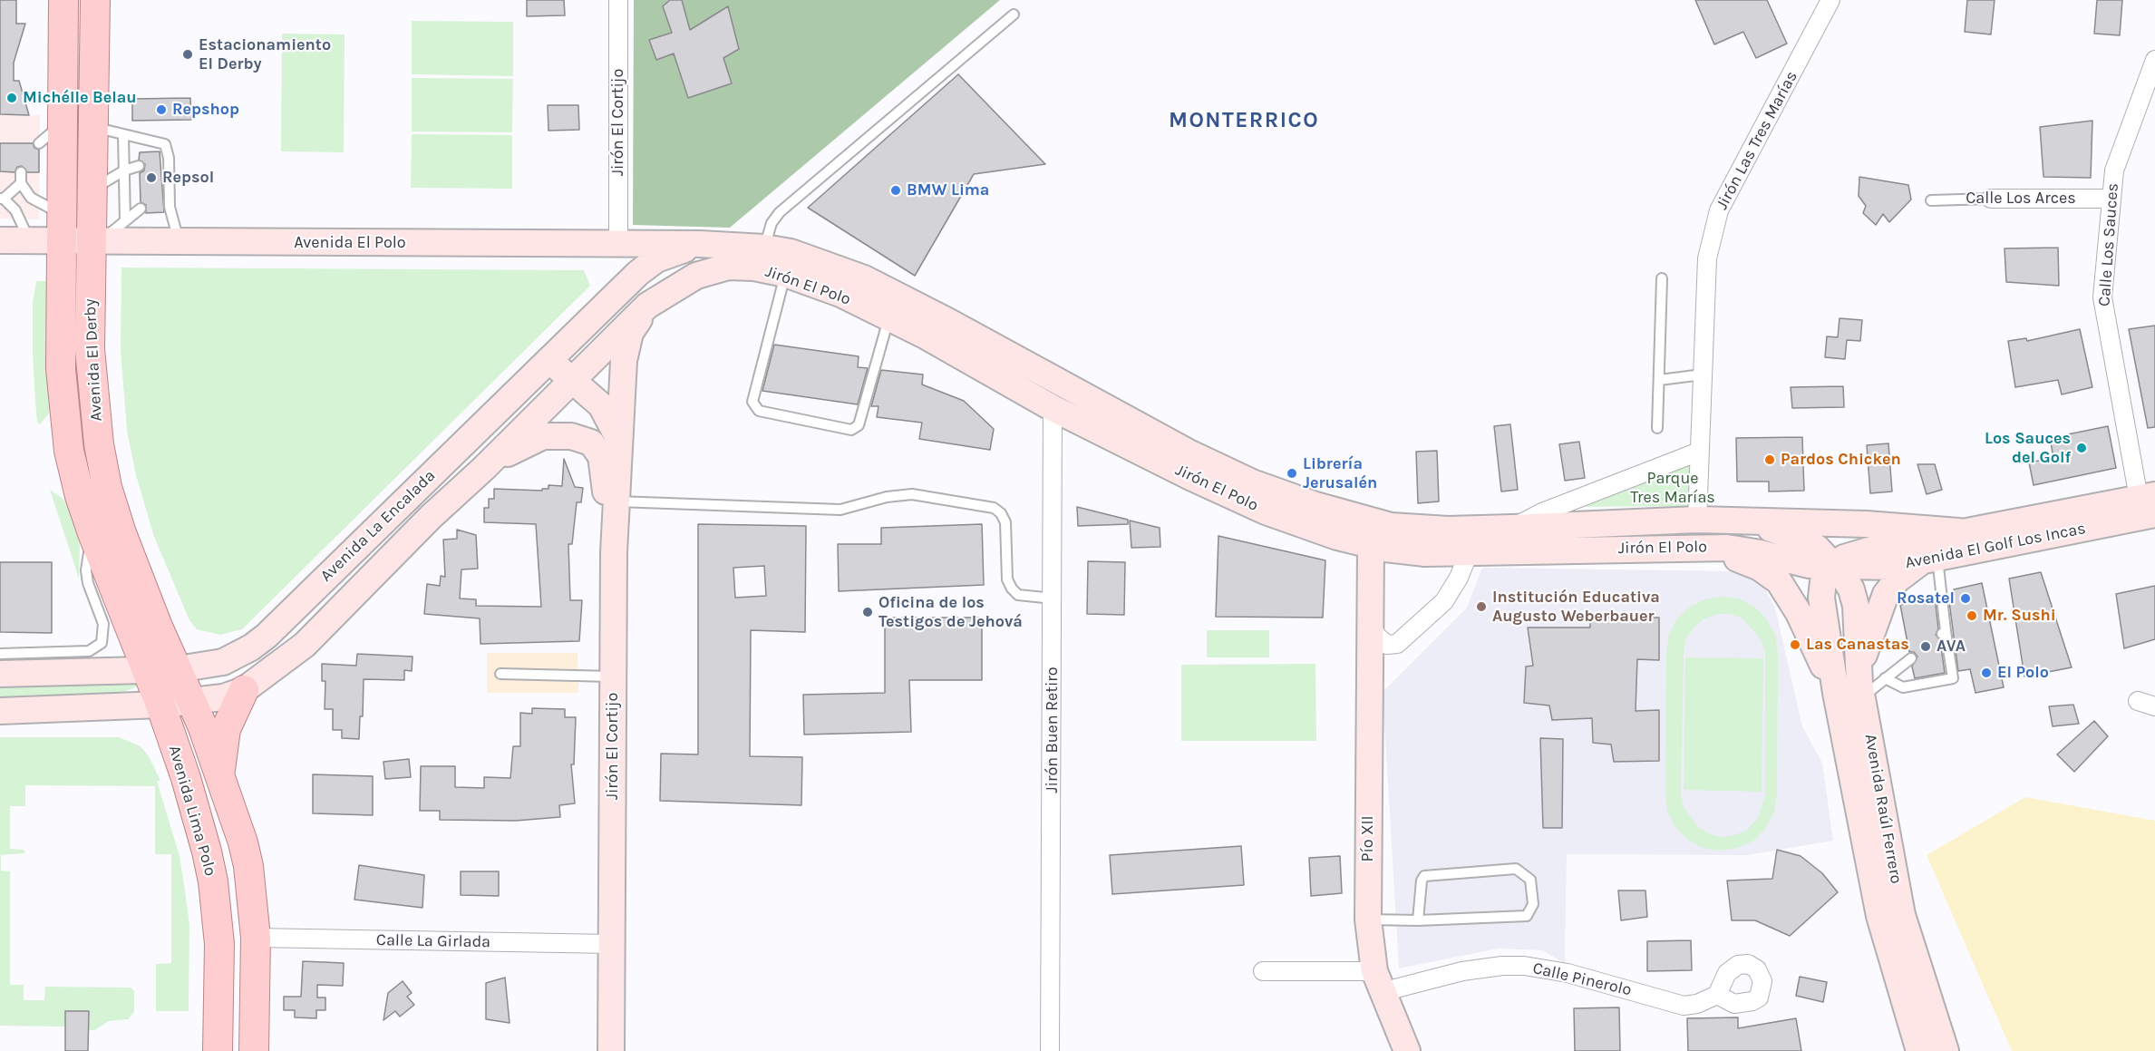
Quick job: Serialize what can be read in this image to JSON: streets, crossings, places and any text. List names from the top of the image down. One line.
{"streets":{"main road":["Jirón El Cortijo","Avenida El Polo","Jirón El Polo","Avenida El Derby","Avenida La Encalada","Avenida El Golf Los Incas","Avenida Raúl Ferrero","Avenida Lima Polo","Pío XII"],"street":["Jirón Las Tres Marías","Calle Los Arces","Calle Los Sauces","Jirón Buen Retiro","Calle La Girlada","Calle Pinerolo"]},"crossings":[["Jirón El Cortijo","Avenida El Polo"],["Jirón El Cortijo","Jirón El Polo"],["Jirón El Cortijo","Avenida La Encalada"],["Jirón El Cortijo","Calle La Girlada"],["Jirón Las Tres Marías","Jirón El Polo"],["Calle Los Arces","Calle Los Sauces"],["Avenida El Polo","Jirón El Polo"],["Avenida El Polo","Avenida El Derby"],["Avenida El Polo","Avenida La Encalada"],["Calle Los Sauces","Avenida El Golf Los Incas"],["Jirón El Polo","Avenida La Encalada"],["Jirón El Polo","Avenida El Golf Los Incas"],["Jirón El Polo","Jirón Buen Retiro"],["Jirón El Polo","Avenida Raúl Ferrero"],["Jirón El Polo","Pío XII"],["Avenida El Derby","Avenida La Encalada"],["Avenida El Derby","Avenida Lima Polo"],["Avenida La Encalada","Avenida Lima Polo"],["Avenida El Golf Los Incas","Avenida Raúl Ferrero"],["Avenida Lima Polo","Calle La Girlada"],["Pío XII","Calle Pinerolo"]],"districts":["MONTERRICO"],"parks":["Parque Tres Marías"],"places":["Estacionamiento El Derby","Michélle Belau","Repshop","Repsol","BMW Lima","Los Sauces del Golf","Pardos Chicken","Librería Jerusalén","Rosatel","Institución Educativa Augusto Weberbauer","Oficina de los Testigos de Jehová","Mr. Sushi","Las Canastas","AVA","El Polo"]}
